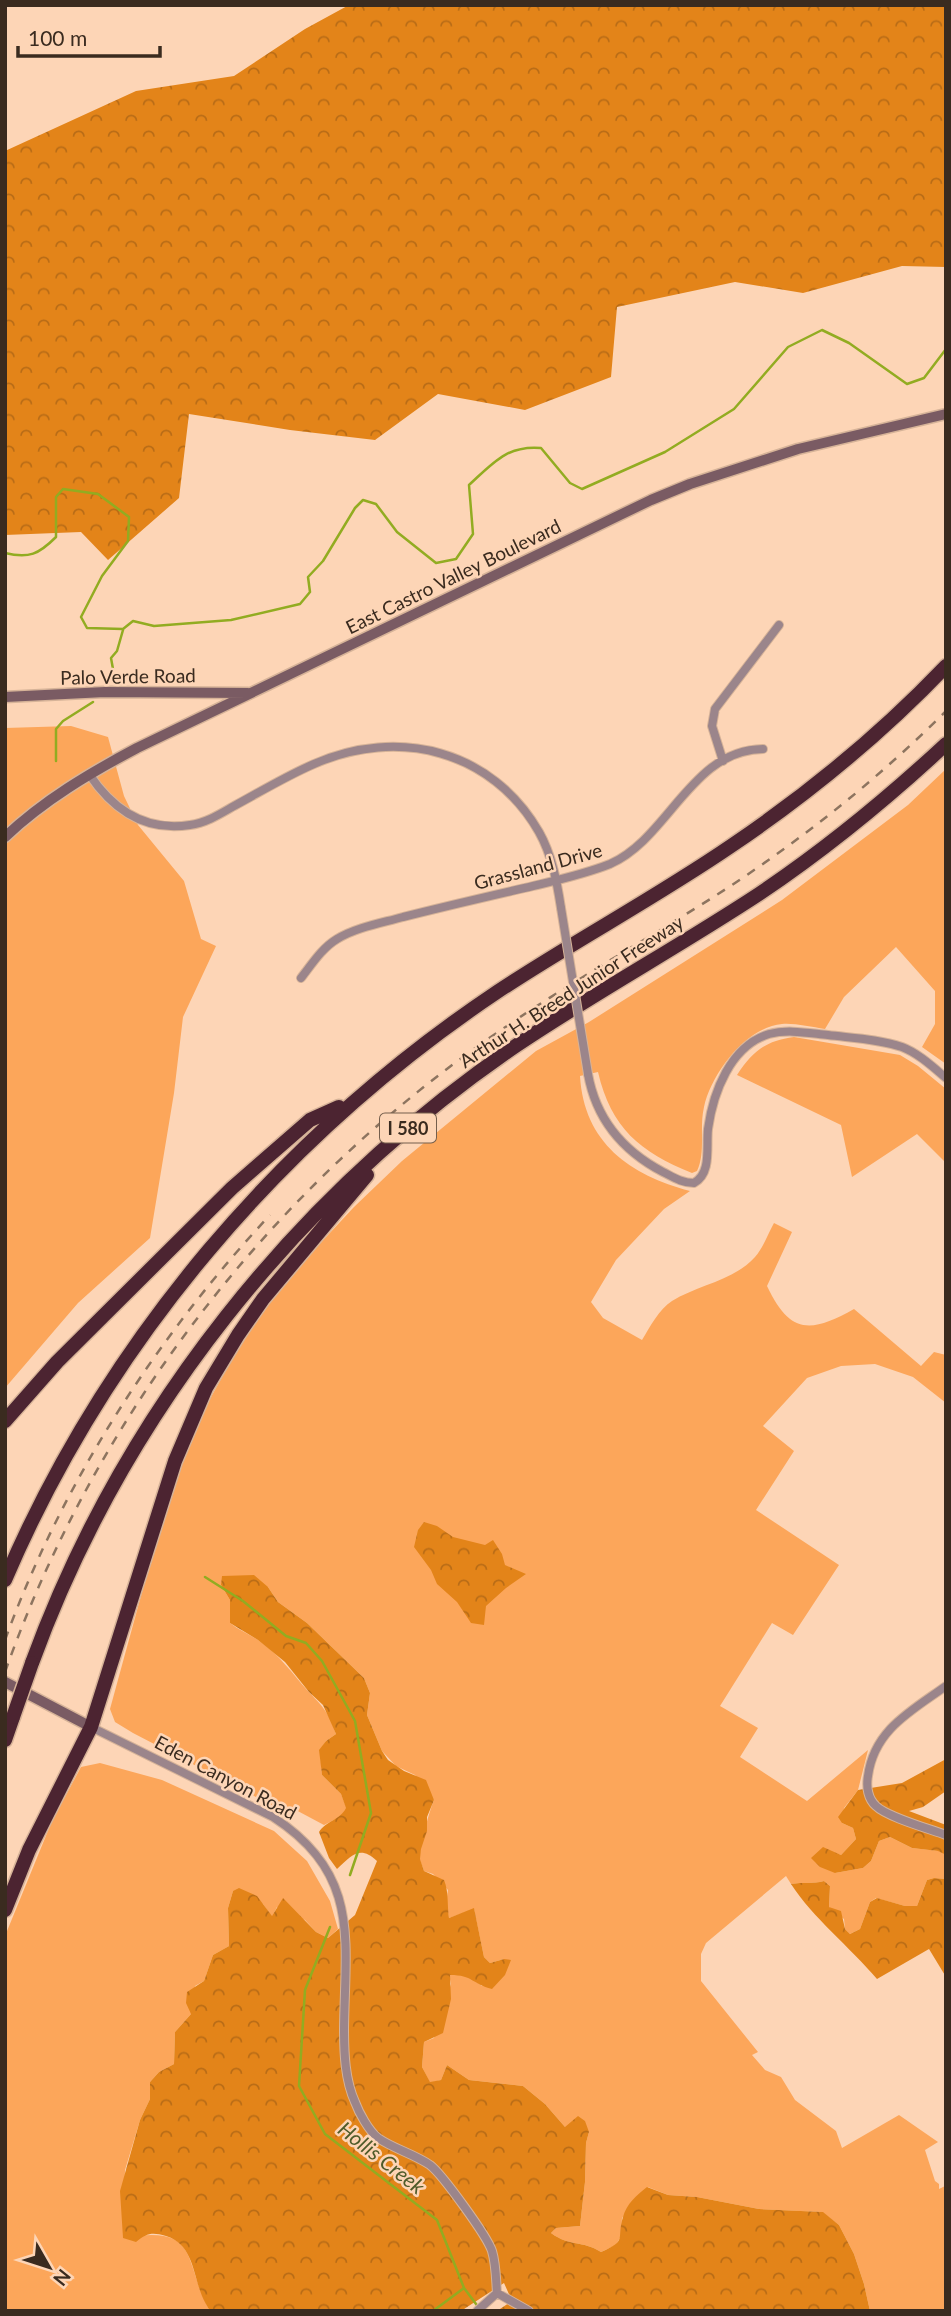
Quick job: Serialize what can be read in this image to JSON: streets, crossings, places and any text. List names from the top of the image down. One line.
{"streets":{"highway":["Arthur H. Breed Junior Freeway","I 580"],"main road":["East Castro Valley Boulevard","Palo Verde Road","Eden Canyon Road"],"street":["Grassland Drive"]},"crossings":[["East Castro Valley Boulevard","Palo Verde Road"]],"water":["Hollis Creek"],"scale_bar":"100 m","north":"bottom right"}
